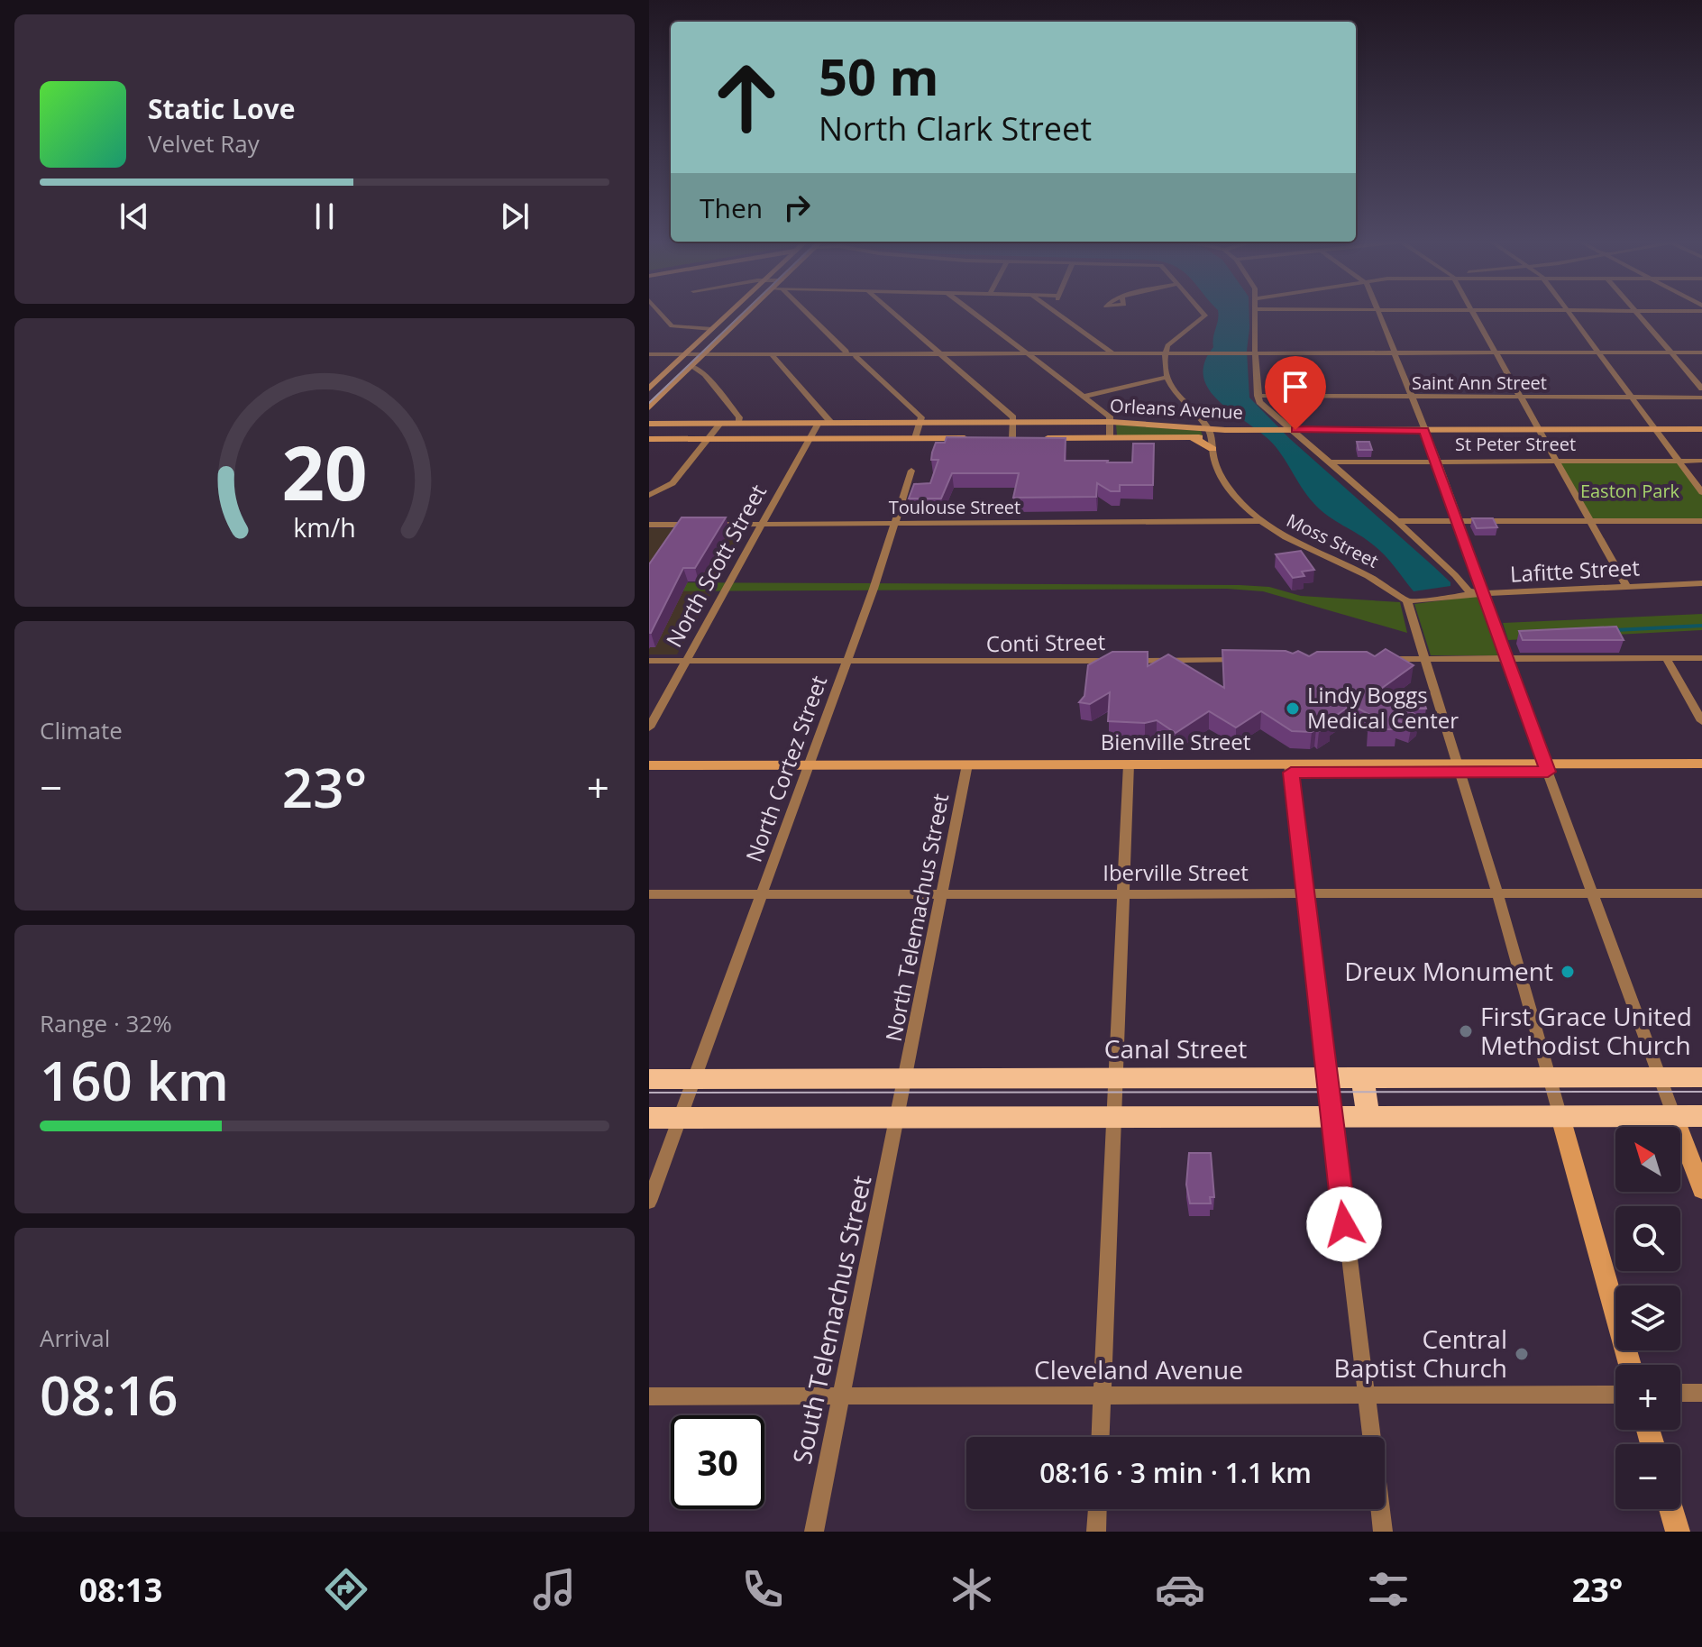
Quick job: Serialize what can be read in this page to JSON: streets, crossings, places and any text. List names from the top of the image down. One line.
{"streets":{"main road":["Canal Street"],"street":["Saint Ann Street","Orleans Avenue","St Peter Street","Toulouse Street","Moss Street","North Scott Street","Lafitte Street","Conti Street","Bienville Street","North Cortez Street","Iberville Street","North Telemachus Street","South Telemachus Street","Cleveland Avenue"]},"crossings":[["Orleans Avenue","Moss Street"],["Orleans Avenue","North Scott Street"],["Toulouse Street","Moss Street"],["Toulouse Street","North Scott Street"],["Toulouse Street","North Cortez Street"],["Moss Street","Lafitte Street"],["North Scott Street","Conti Street"],["Conti Street","North Cortez Street"],["Bienville Street","North Cortez Street"],["Bienville Street","North Telemachus Street"],["North Cortez Street","Iberville Street"],["North Cortez Street","Canal Street"],["Iberville Street","North Telemachus Street"],["North Telemachus Street","Canal Street"],["North Telemachus Street","South Telemachus Street"],["South Telemachus Street","Cleveland Avenue"]],"parks":["Easton Park"],"places":["Lindy Boggs Medical Center","Dreux Monument","First Grace United Methodist Church","Central Baptist Church"],"north":"top left","page":{"turn":["50 m","North Clark Street"],"song":["Static Love","Velvet Ray"],"then":"Then","tile":["Climate",["Range · 32%","160 km"],["Arrival","08:16"]],"heat":["−","23°","+"],"map_buttons":["+","−"],"limit":"30","trip":"08:16 · 3 min · 1.1 km","tabs":["08:13","23°"],"gauge":["20","km/h"]}}
